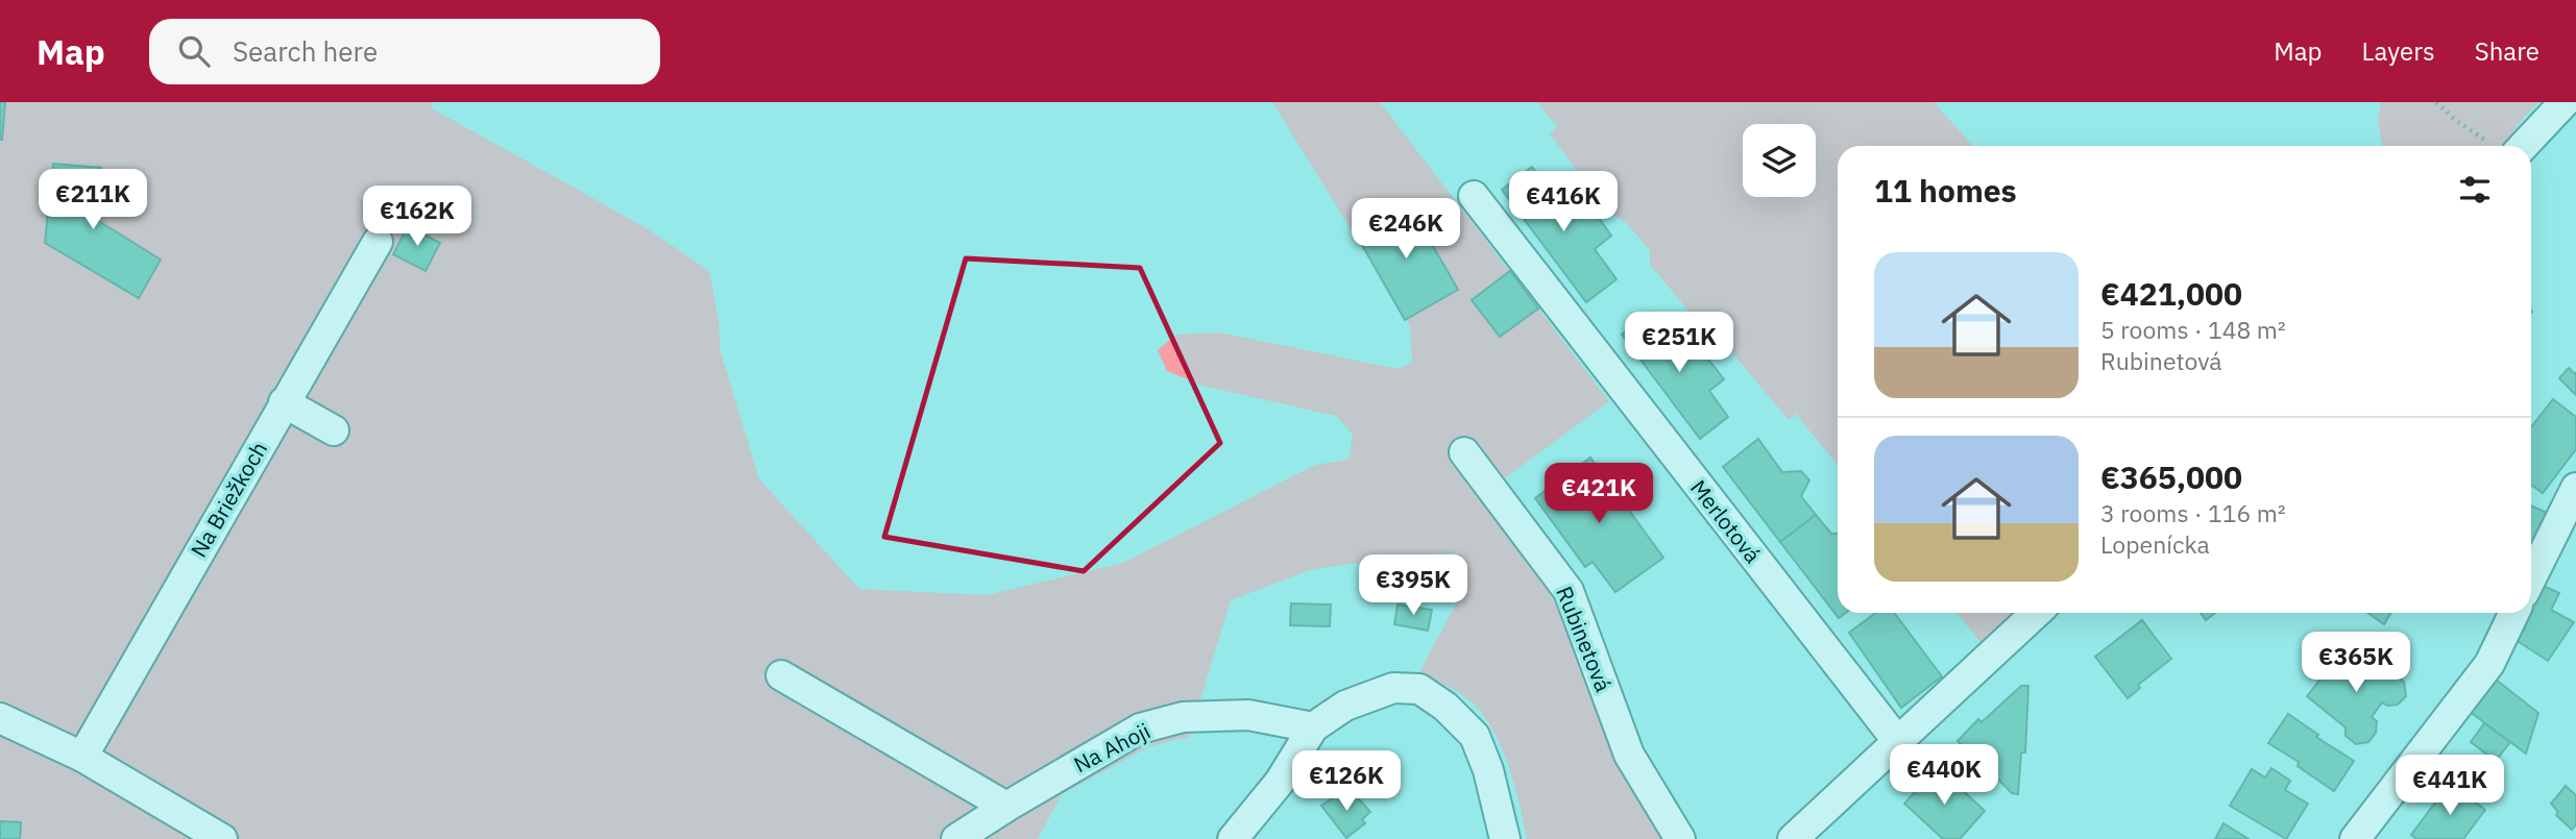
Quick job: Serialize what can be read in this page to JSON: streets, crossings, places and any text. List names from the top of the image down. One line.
{"streets":{"street":["Na Briežkoch","Merlotová","Rubinetová","Na Ahoji"]},"page":{"header":"Map","search":"Search here","nav":["Map","Layers","Share"],"heading":"11 homes","price":["€211K","€416K","€162K","€246K","€251K","€421K","€395K","€365K","€440K","€126K","€441K"],"list":[{"name":"€421,000","note":"5 rooms · 148 m² · Rubinetová"},{"name":"€365,000","note":"3 rooms · 116 m² · Lopenícka"}]}}
